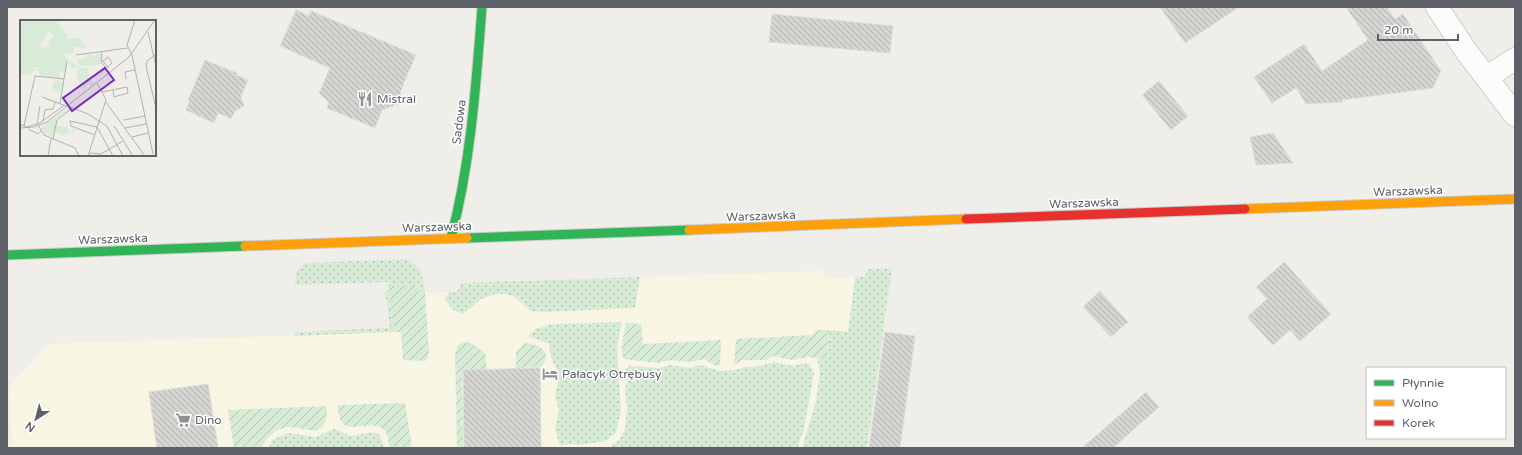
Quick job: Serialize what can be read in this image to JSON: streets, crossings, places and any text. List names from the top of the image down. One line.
{"streets":{"main road":["Sadowa","Warszawska"]},"crossings":[["Sadowa","Warszawska"]],"places":{"restaurant":["Mistral"],"hotel":["Pałacyk Otrębusy"],"supermarket":["Dino"]},"legend":["Płynnie","Wolno","Korek"],"scale_bar":"20 m","north":"bottom left"}
